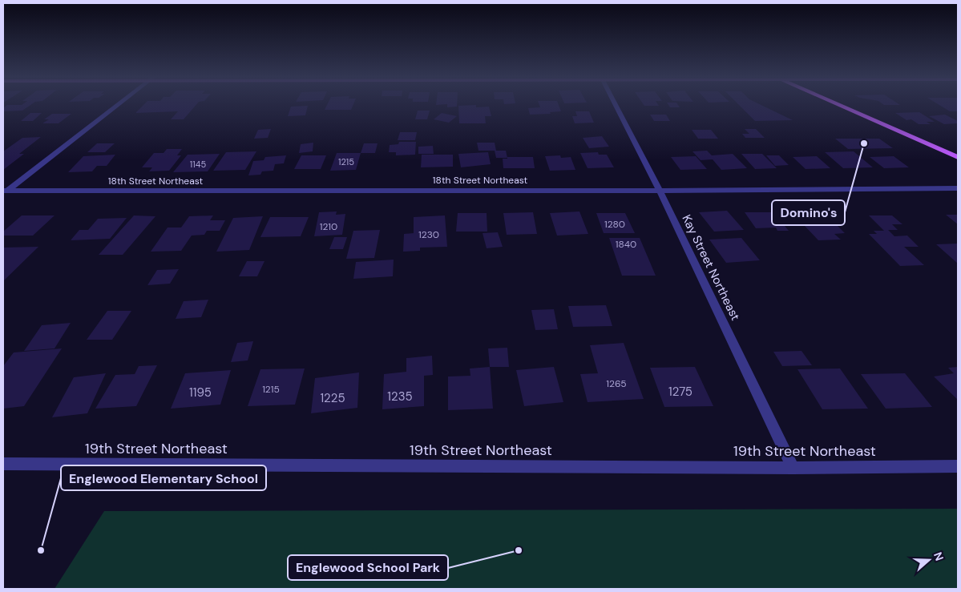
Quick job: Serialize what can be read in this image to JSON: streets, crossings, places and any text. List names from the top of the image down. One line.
{"streets":{"street":["18th Street Northeast","Kay Street Northeast","19th Street Northeast"]},"crossings":[["18th Street Northeast","Kay Street Northeast"],["Kay Street Northeast","19th Street Northeast"]],"places":["Domino's","Englewood Elementary School","Englewood School Park"],"house_numbers":["1215","1145","1280","1210","1230","1840","1265","1215","1275","1195","1235","1225"],"north":"right"}
